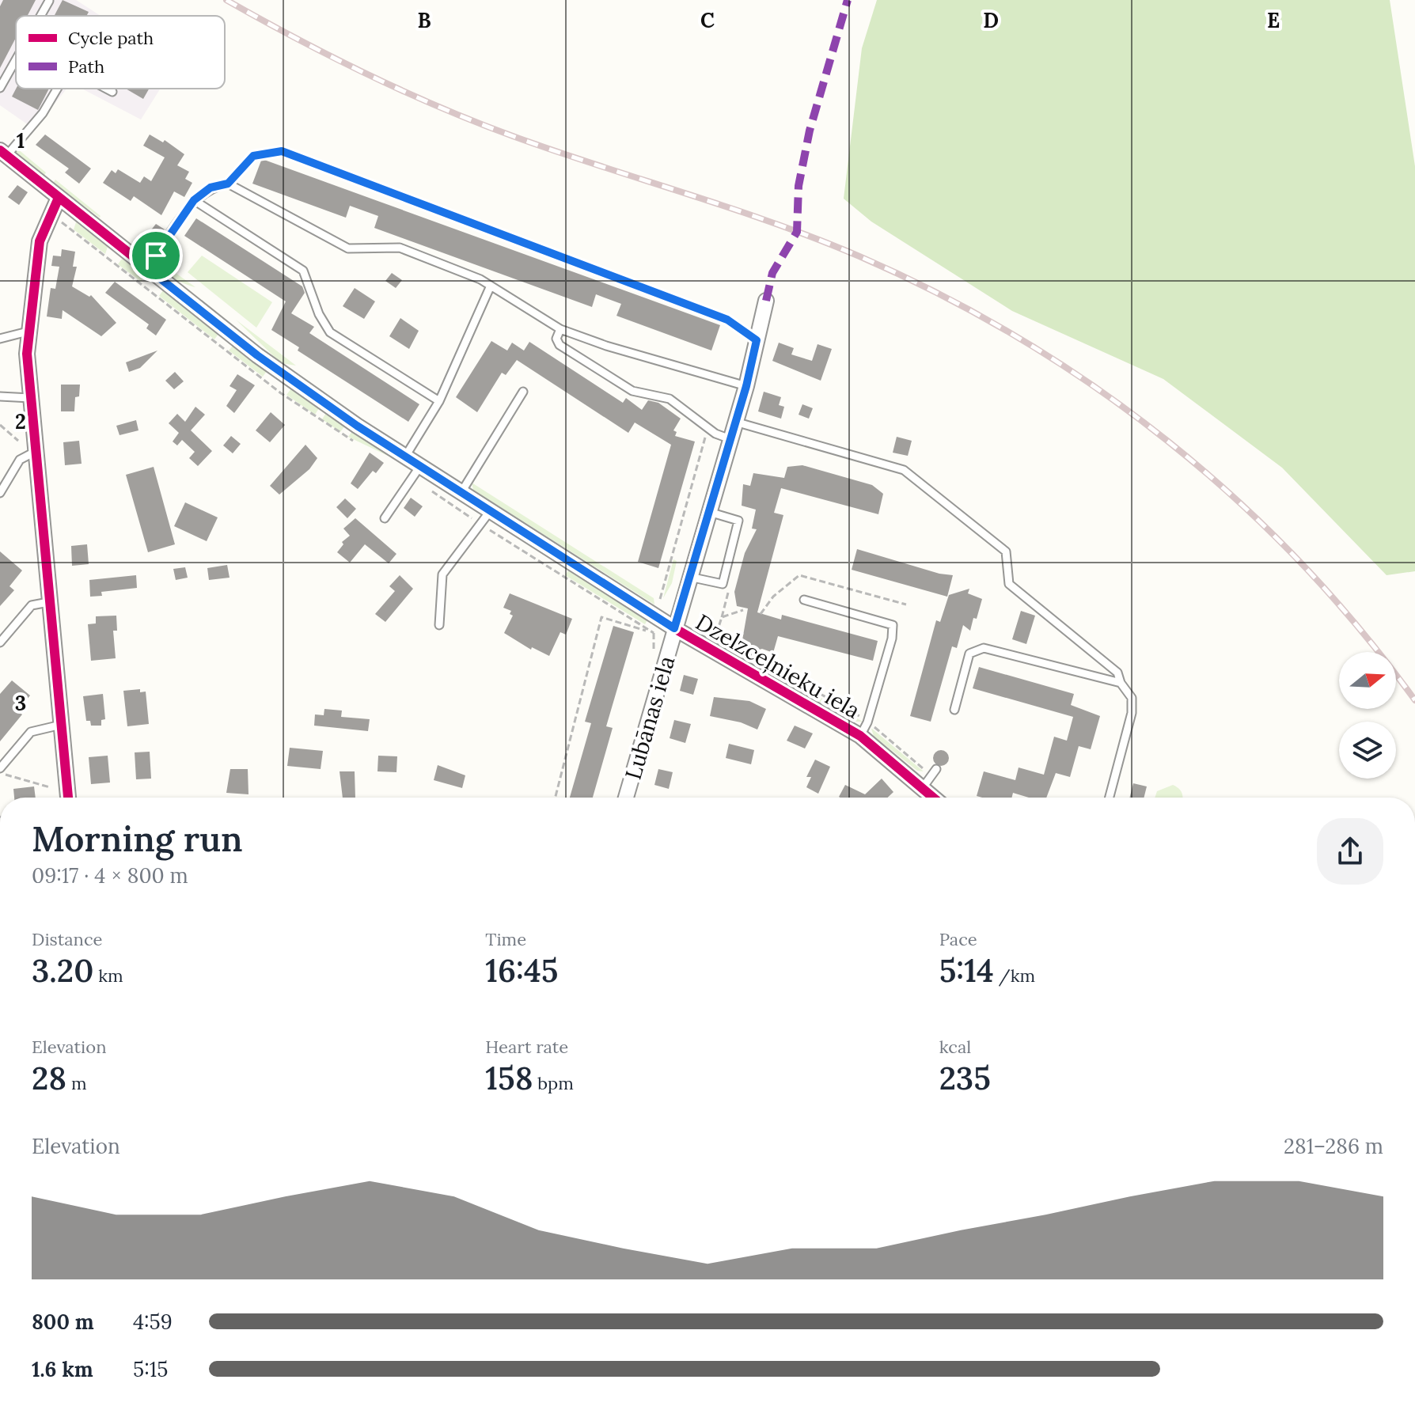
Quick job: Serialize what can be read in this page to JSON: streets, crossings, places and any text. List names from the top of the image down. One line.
{"streets":{"street":["Dzelzceļnieku iela","Lubānas iela"]},"crossings":[["Dzelzceļnieku iela","Lubānas iela"]],"legend":["Cycle path","Path"],"north":"right","page":{"heading":["Morning run","09:17 · 4 × 800 m"],"stats":[["Distance","3.20 km"],["Time","16:45"],["Pace","5:14 /km"],["Elevation","28 m"],["Heart rate","158 bpm"],["kcal","235"]],"chart":["Elevation","281–286 m"],"list":[{"name":"800 m","note":"4:59"},{"name":"1.6 km","note":"5:15"}]},"grid":{"columns":["B","C","D","E"],"rows":["1","2","3"]}}
